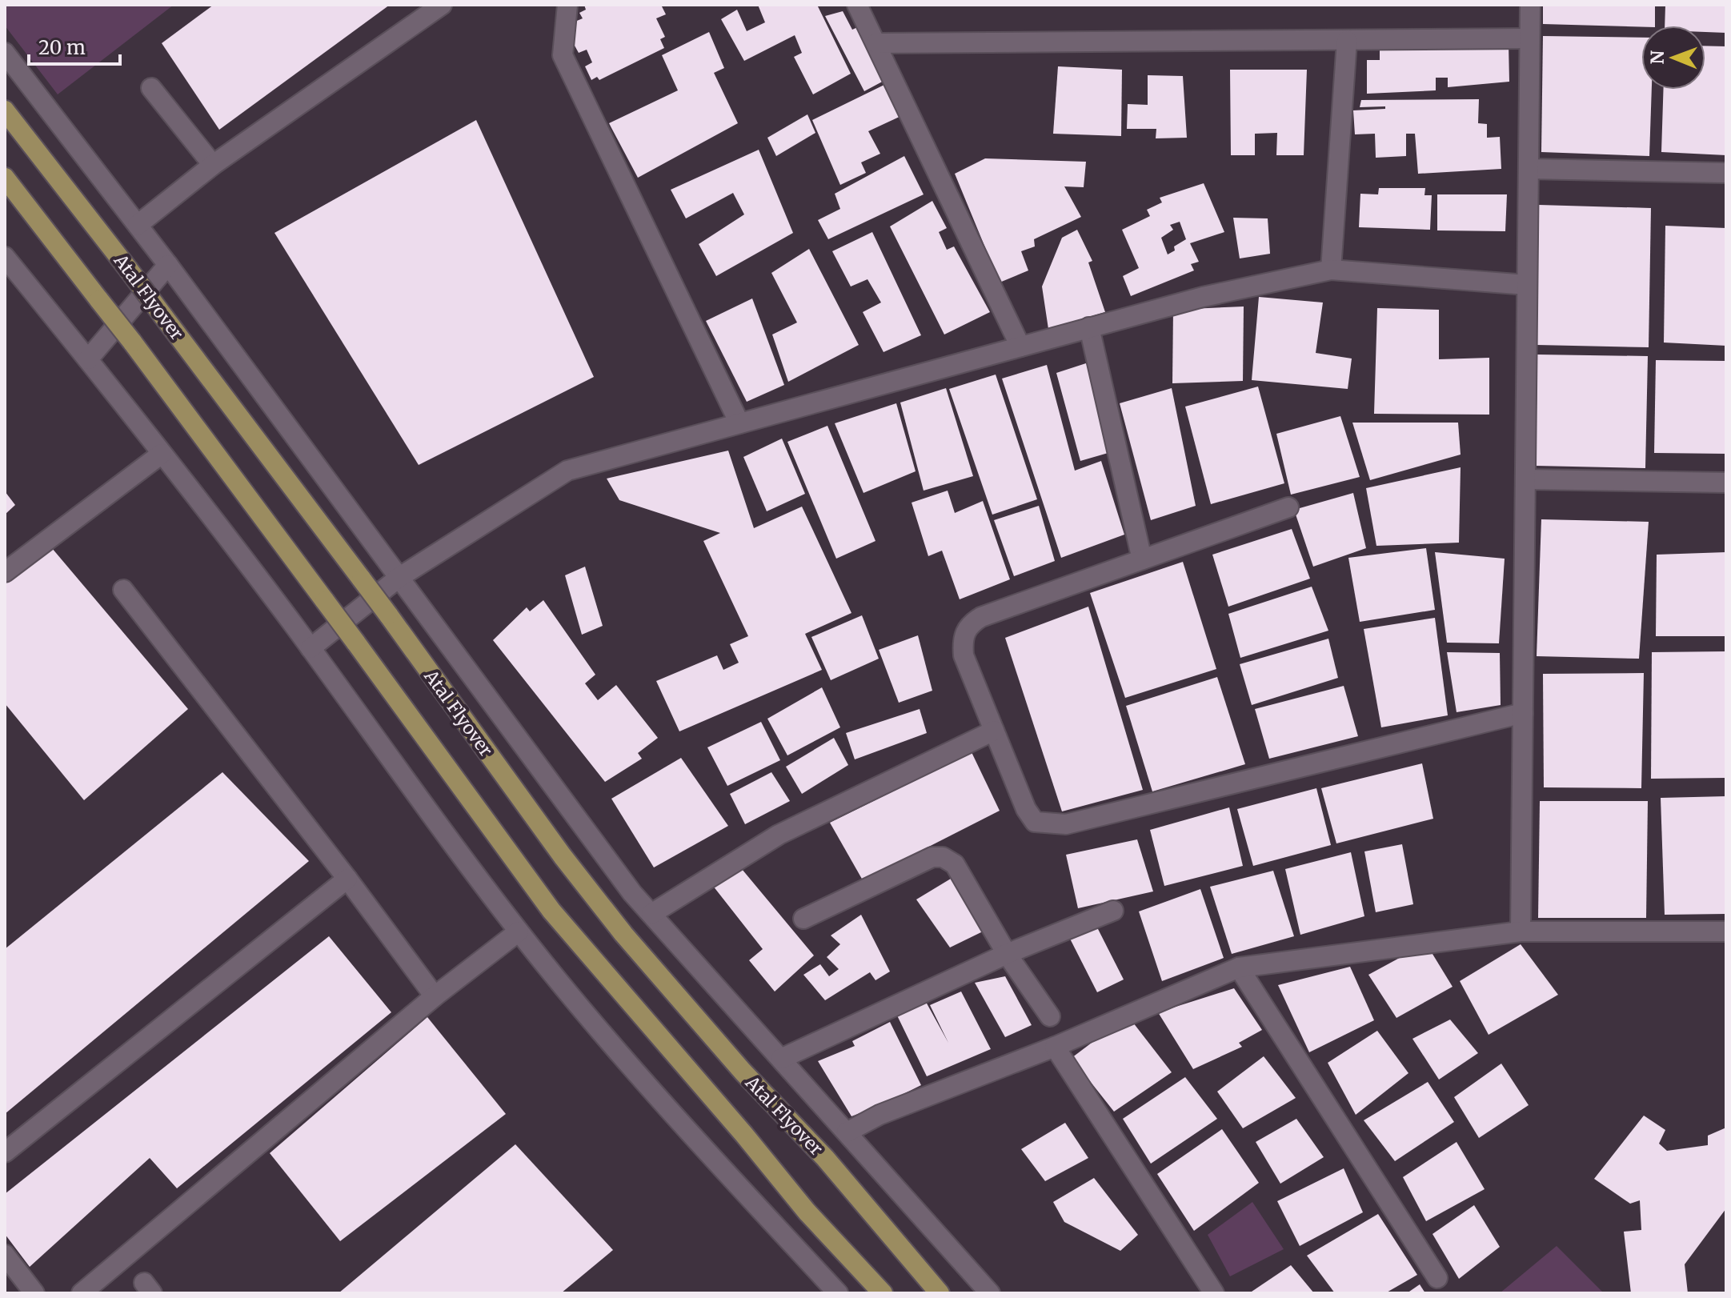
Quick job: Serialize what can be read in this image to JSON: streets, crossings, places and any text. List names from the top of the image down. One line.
{"streets":{"main road":["Atal Flyover"]},"scale_bar":"20 m","north":"left"}
